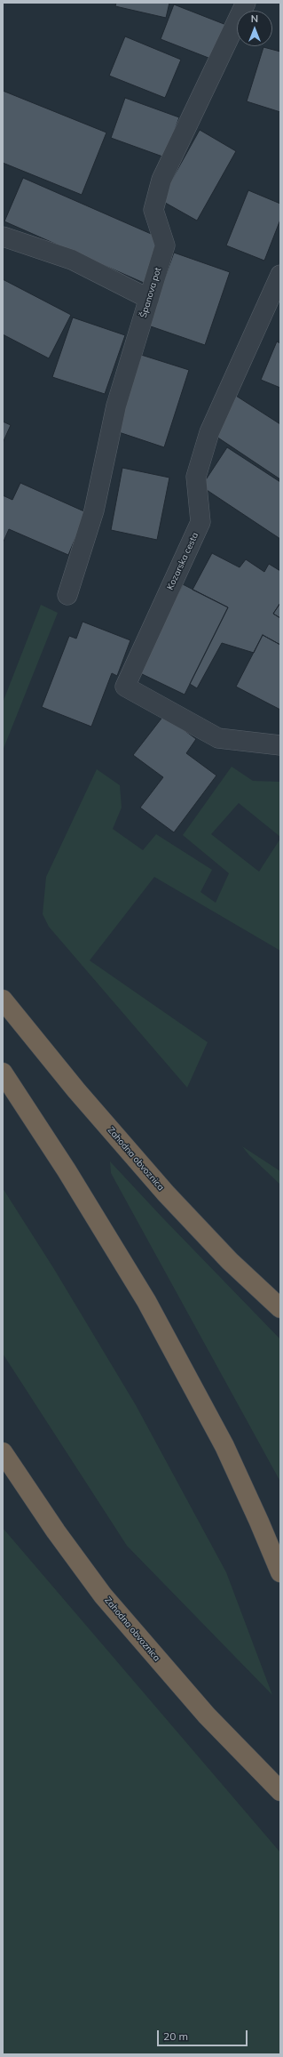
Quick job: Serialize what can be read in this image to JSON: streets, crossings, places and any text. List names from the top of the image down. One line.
{"streets":{"highway":["Zahodna obvoznica"],"street":["Španova pot","Kozarska cesta"]},"scale_bar":"20 m","north":"top"}
